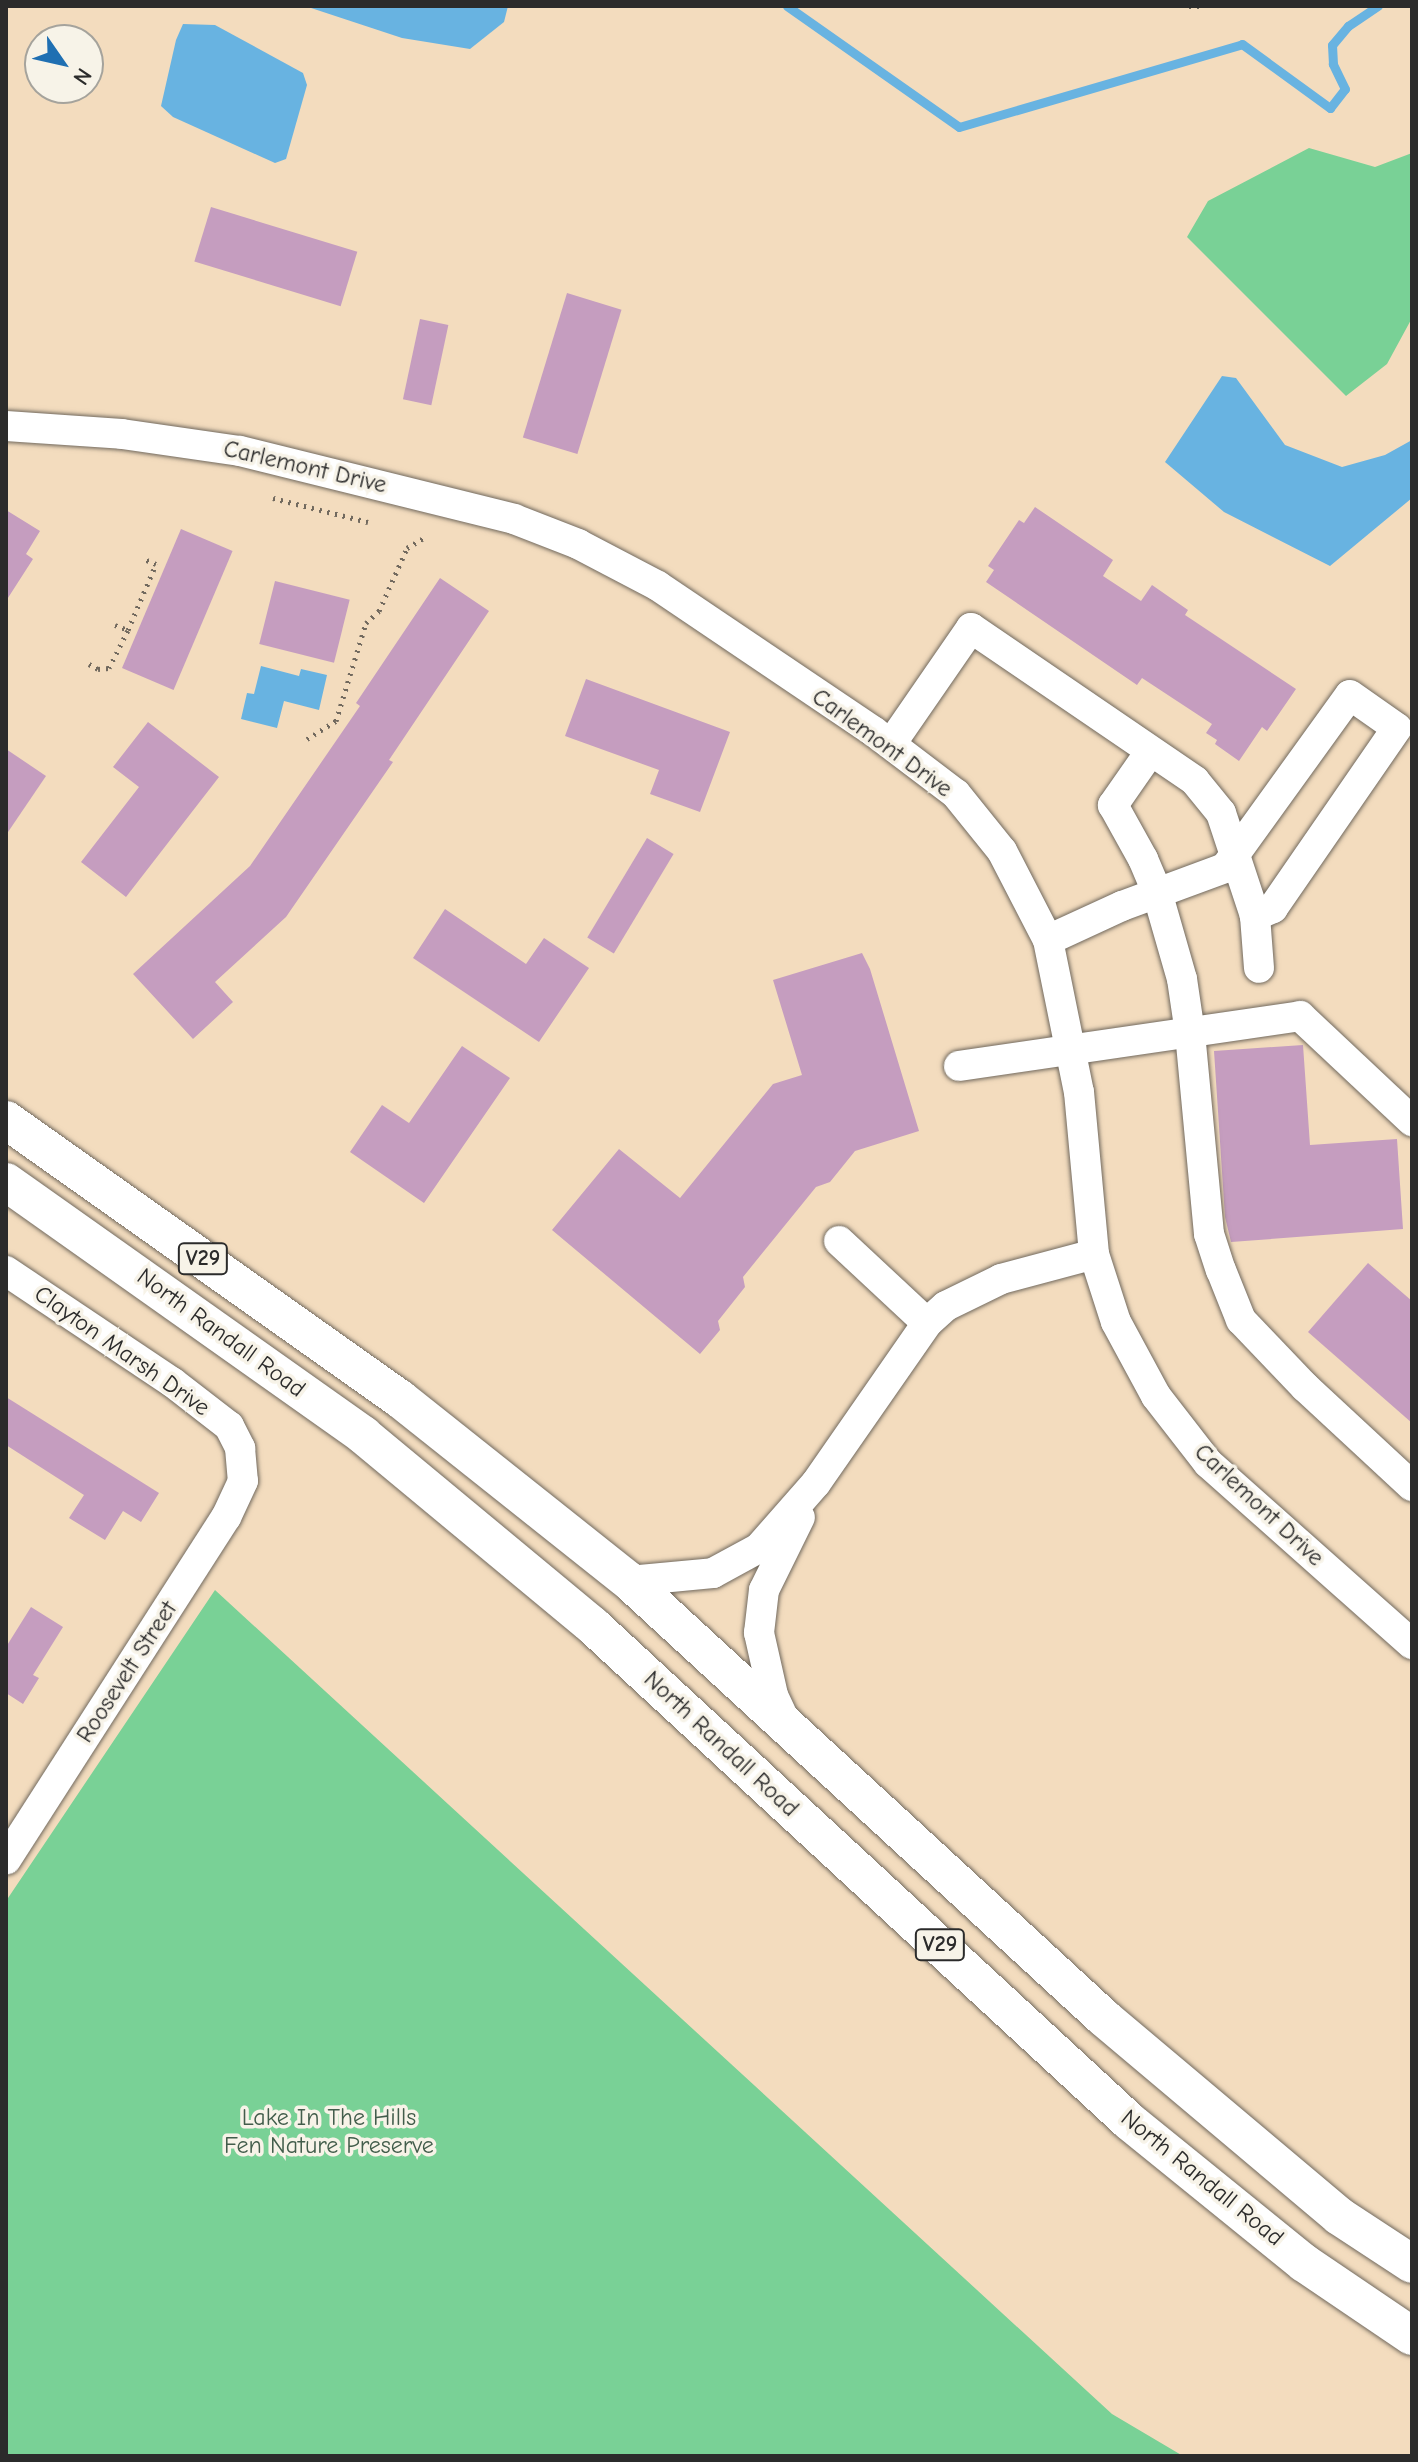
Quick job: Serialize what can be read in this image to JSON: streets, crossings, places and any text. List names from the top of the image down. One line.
{"streets":{"main road":["V29","North Randall Road"],"street":["Carlemont Drive","Clayton Marsh Drive","Roosevelt Street"]},"crossings":[["Clayton Marsh Drive","Roosevelt Street"]],"parks":["Lake In The Hills Fen Nature Preserve"],"north":"bottom right"}
